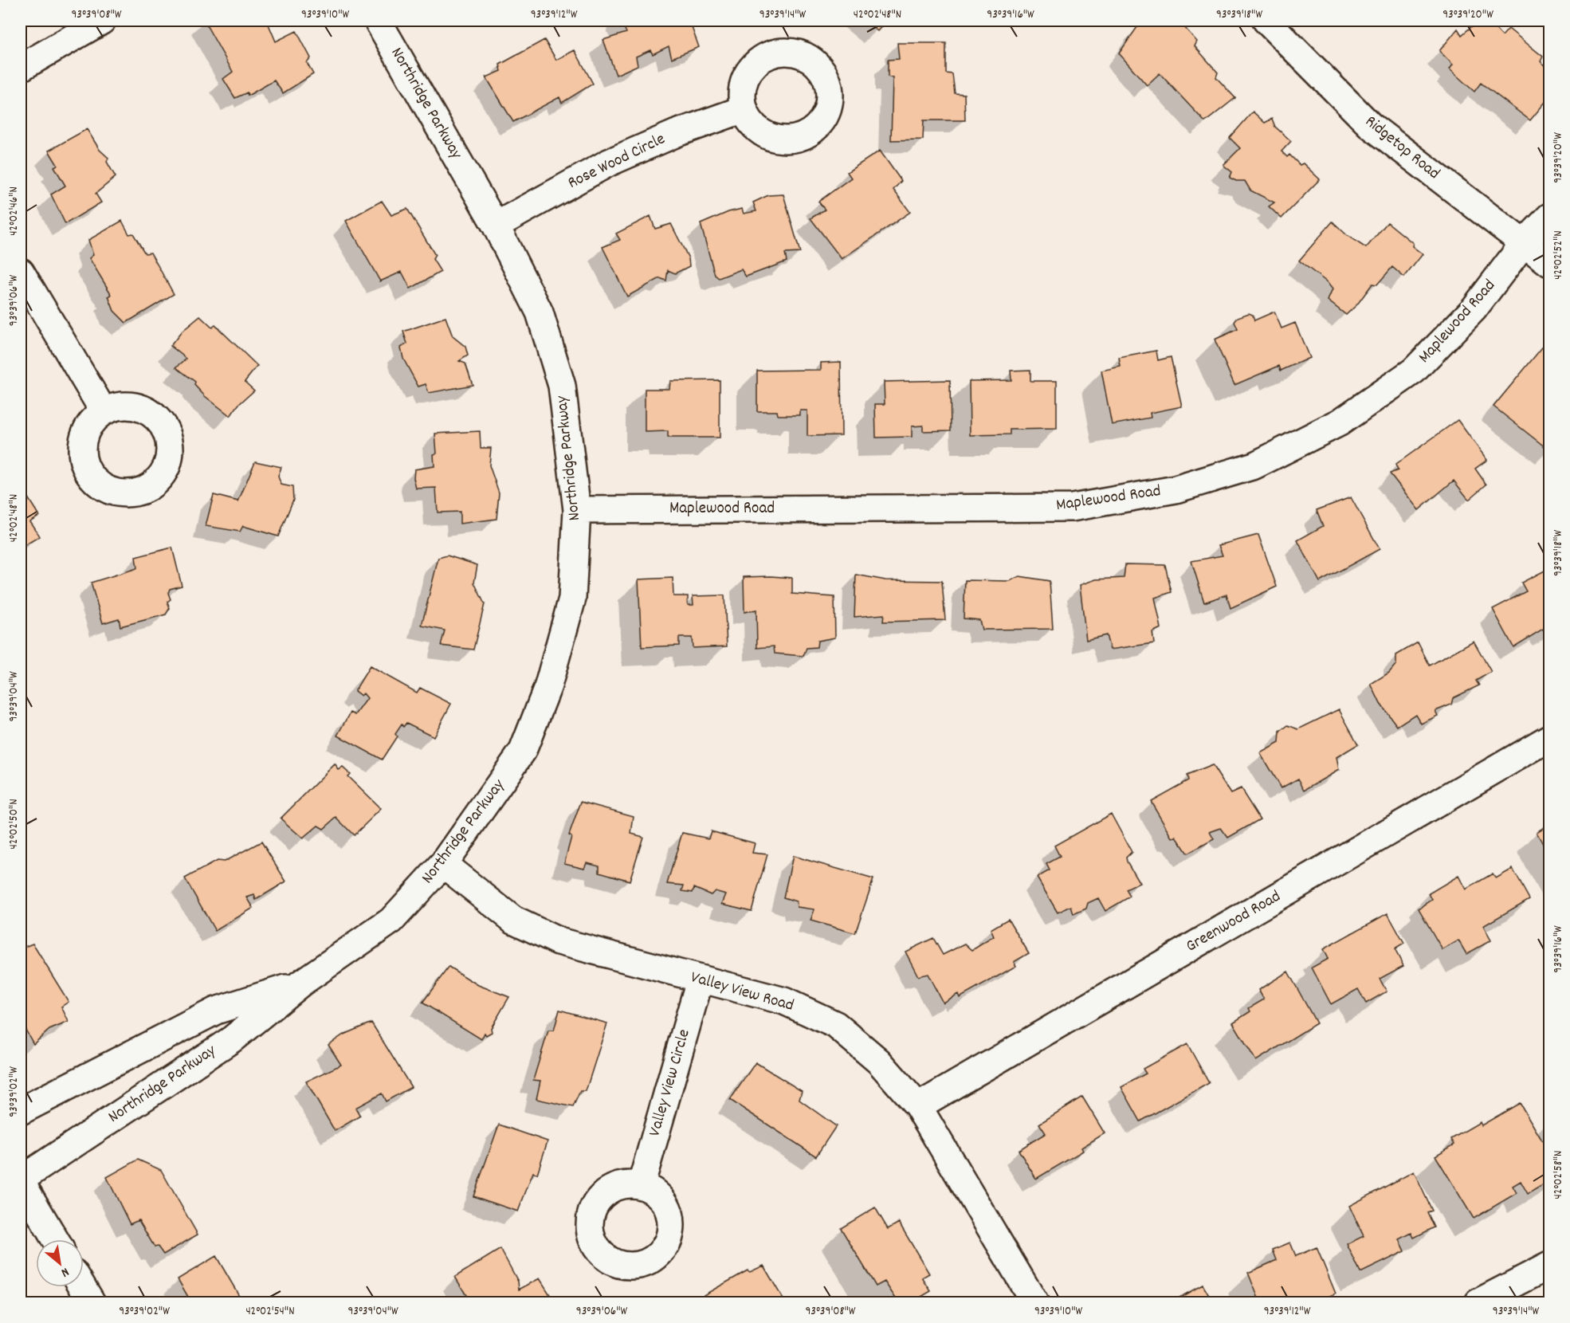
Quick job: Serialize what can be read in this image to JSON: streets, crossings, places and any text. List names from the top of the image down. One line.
{"streets":{"street":["Northridge Parkway","Ridgetop Road","Rose Wood Circle","Maplewood Road","Greenwood Road","Valley View Road","Valley View Circle"]},"crossings":[["Northridge Parkway","Rose Wood Circle"],["Northridge Parkway","Maplewood Road"],["Northridge Parkway","Valley View Road"],["Ridgetop Road","Maplewood Road"],["Greenwood Road","Valley View Road"],["Valley View Road","Valley View Circle"]],"north":"bottom right","coordinates":["93°39'08\"W","93°39'10\"W","93°39'12\"W","93°39'14\"W","42°02'48\"N","93°39'16\"W","93°39'18\"W","93°39'20\"W","42°02'46\"N","42°02'52\"N","93°39'06\"W","93°39'04\"W","42°02'50\"N","93°39'02\"W","42°02'58\"N","42°02'54\"N"]}
